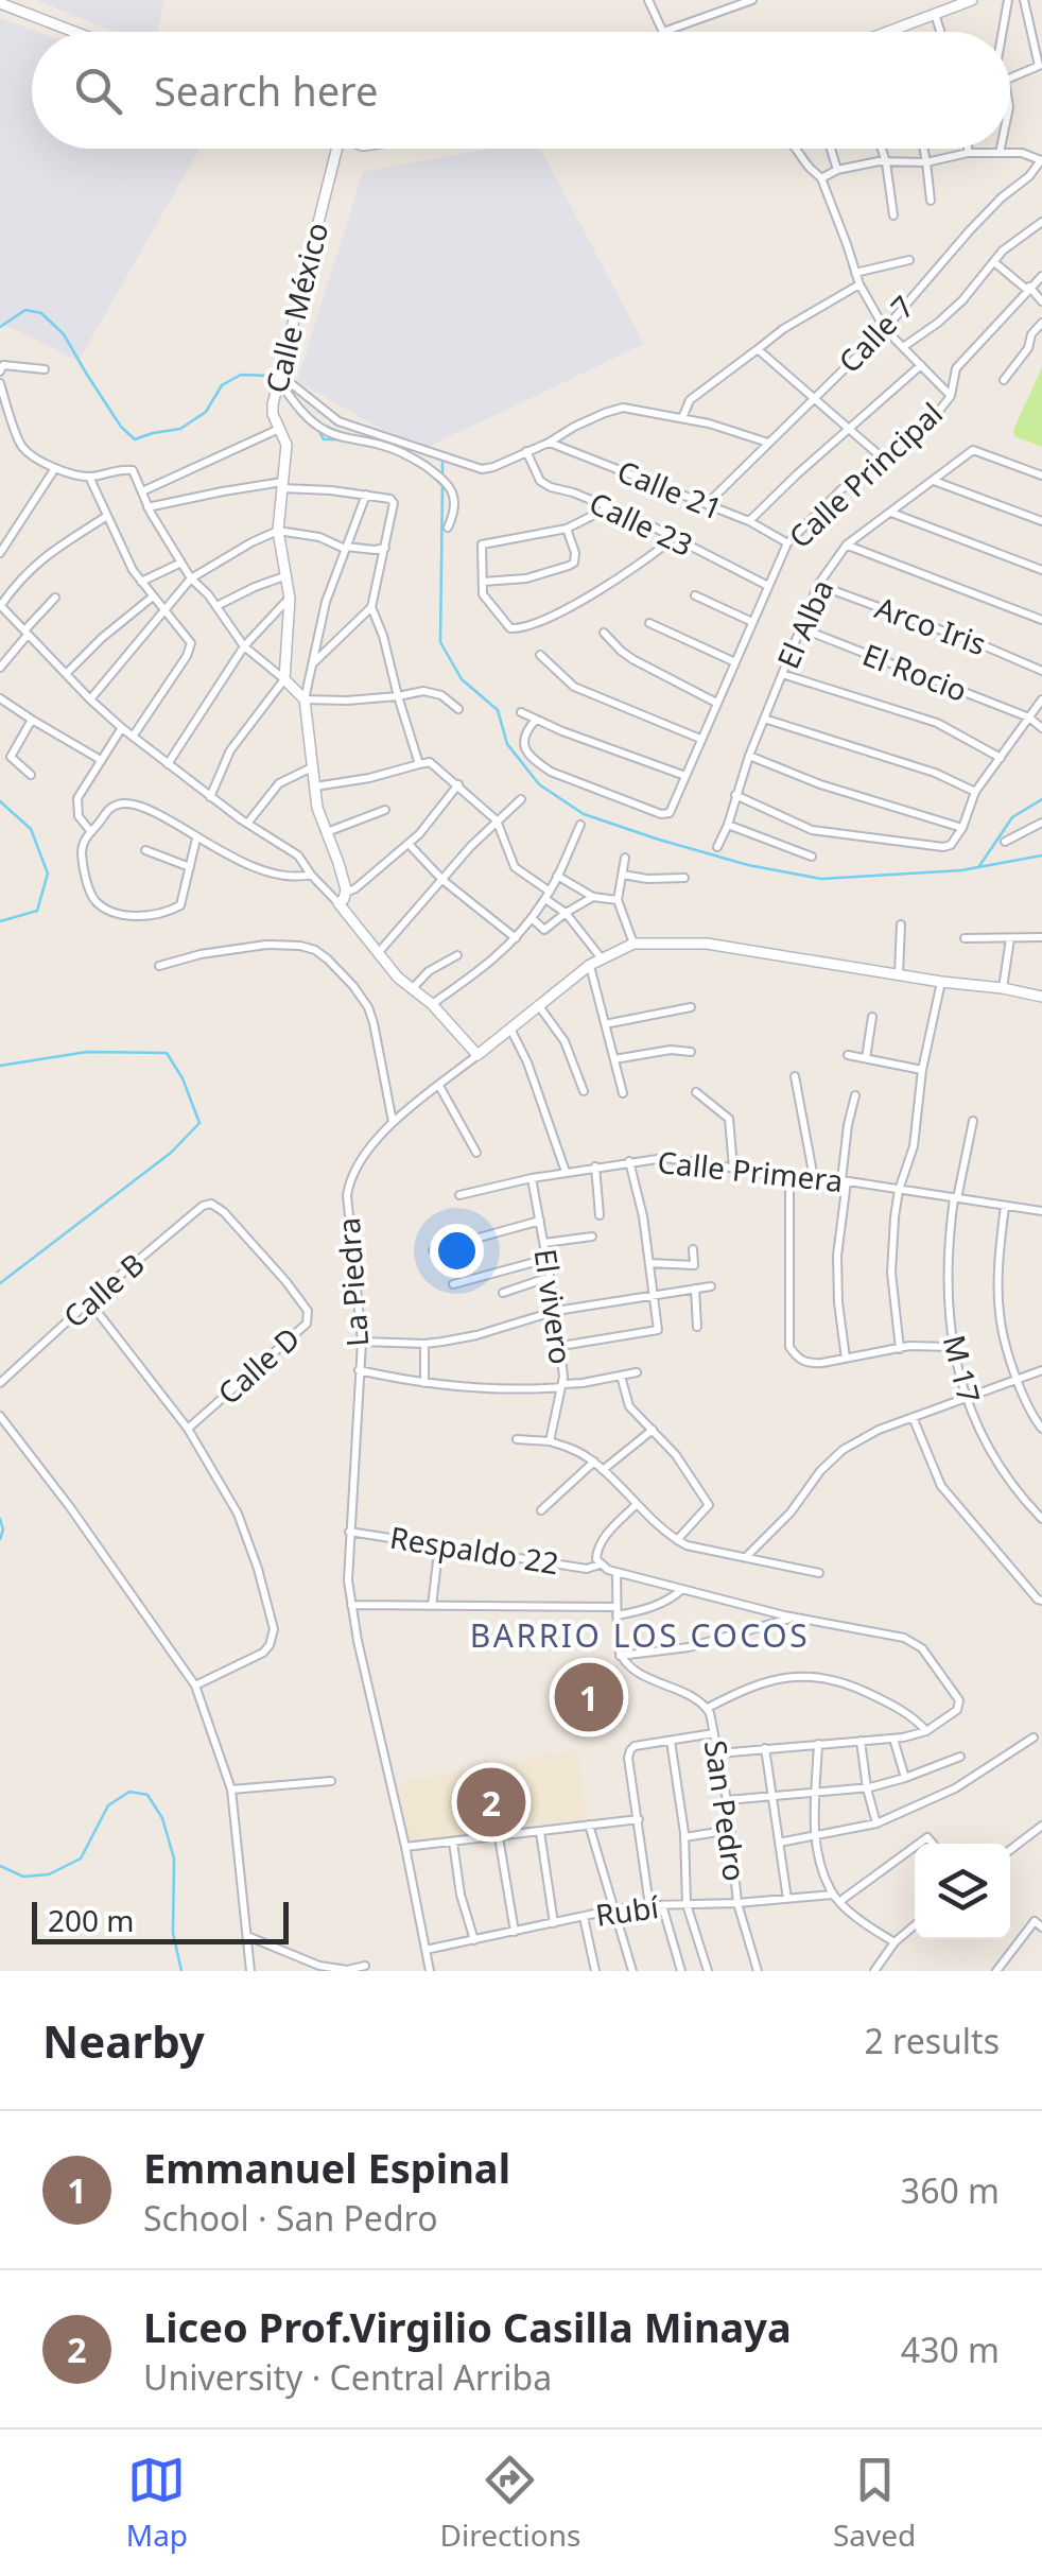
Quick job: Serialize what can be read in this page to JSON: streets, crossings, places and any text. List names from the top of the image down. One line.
{"streets":{"street":["Calle México","Calle 7","Calle Principal","Calle 21","Calle 23","El Alba","Arco Iris","El Rocio","Calle Primera","La Piedra","Calle B","El vivero","Calle D","M 17","Respaldo 22","San Pedro","Rubí"]},"crossings":[["Calle 7","Calle 21"],["Calle Principal","Calle 21"],["Calle Principal","Calle 23"],["El Alba","Arco Iris"],["El Alba","El Rocio"],["Calle Primera","El vivero"],["Calle Primera","M 17"],["La Piedra","Respaldo 22"],["La Piedra","Rubí"],["Calle B","Calle D"],["San Pedro","Rubí"]],"districts":["BARRIO LOS COCOS"],"scale_bar":"200 m","page":{"search":"Search here","pins":["1","2"],"scale":"200 m","heading":["Nearby","2 results"],"list":[{"mark":"1","name":"Emmanuel Espinal","note":"School · San Pedro","value":"360 m"},{"mark":"2","name":"Liceo Prof.Virgilio Casilla Minaya","note":"University · Central Arriba","value":"430 m"}],"nav":["Map","Directions","Saved"]}}
